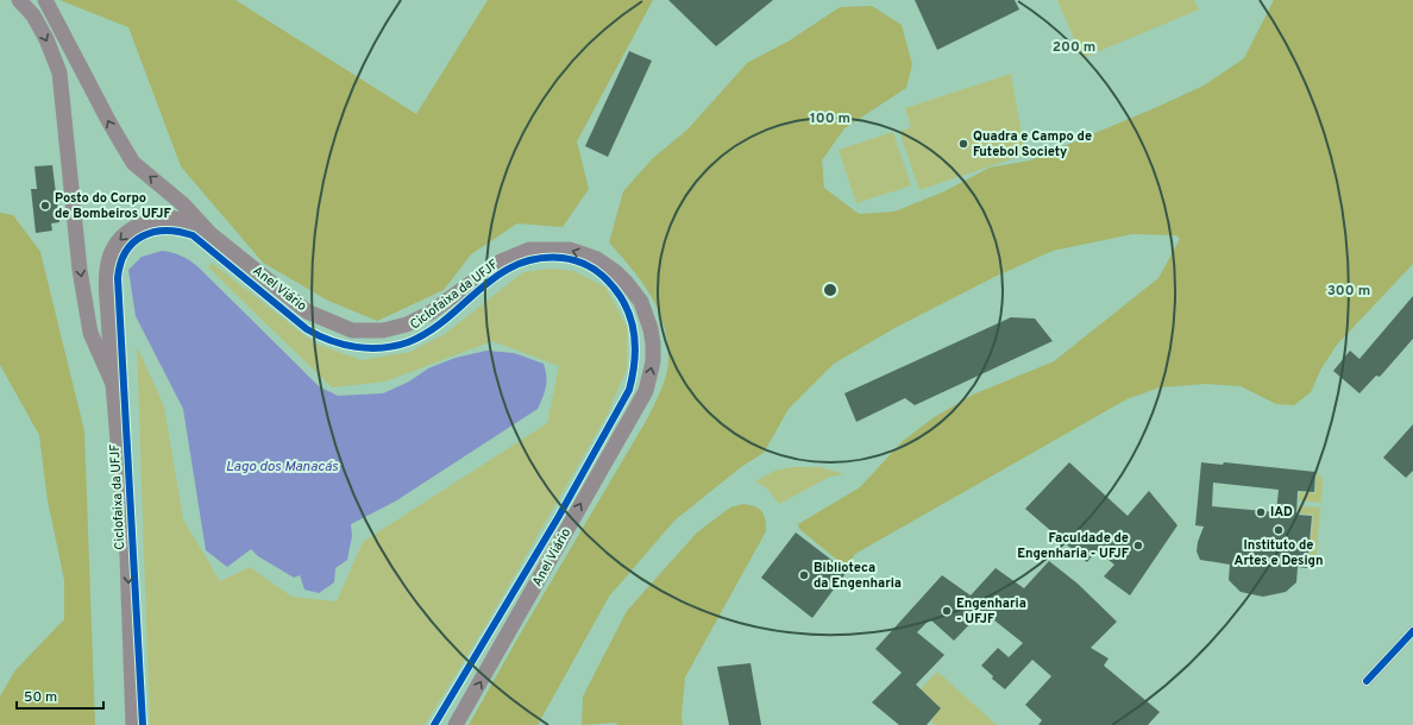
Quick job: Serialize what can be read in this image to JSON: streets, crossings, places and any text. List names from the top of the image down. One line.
{"streets":{"main road":["Anel Viário"],"cycle path":["Ciclofaixa da UFJF"]},"water":["Lago dos Manacás"],"places":["Quadra e Campo de Futebol Society","Posto do Corpo de Bombeiros UFJF","IAD","Instituto de Artes e Design","Faculdade de Engenharia - UFJF","Biblioteca da Engenharia","Engenharia - UFJF"],"scale_bar":"50 m","rings":["200 m","100 m","300 m"]}
